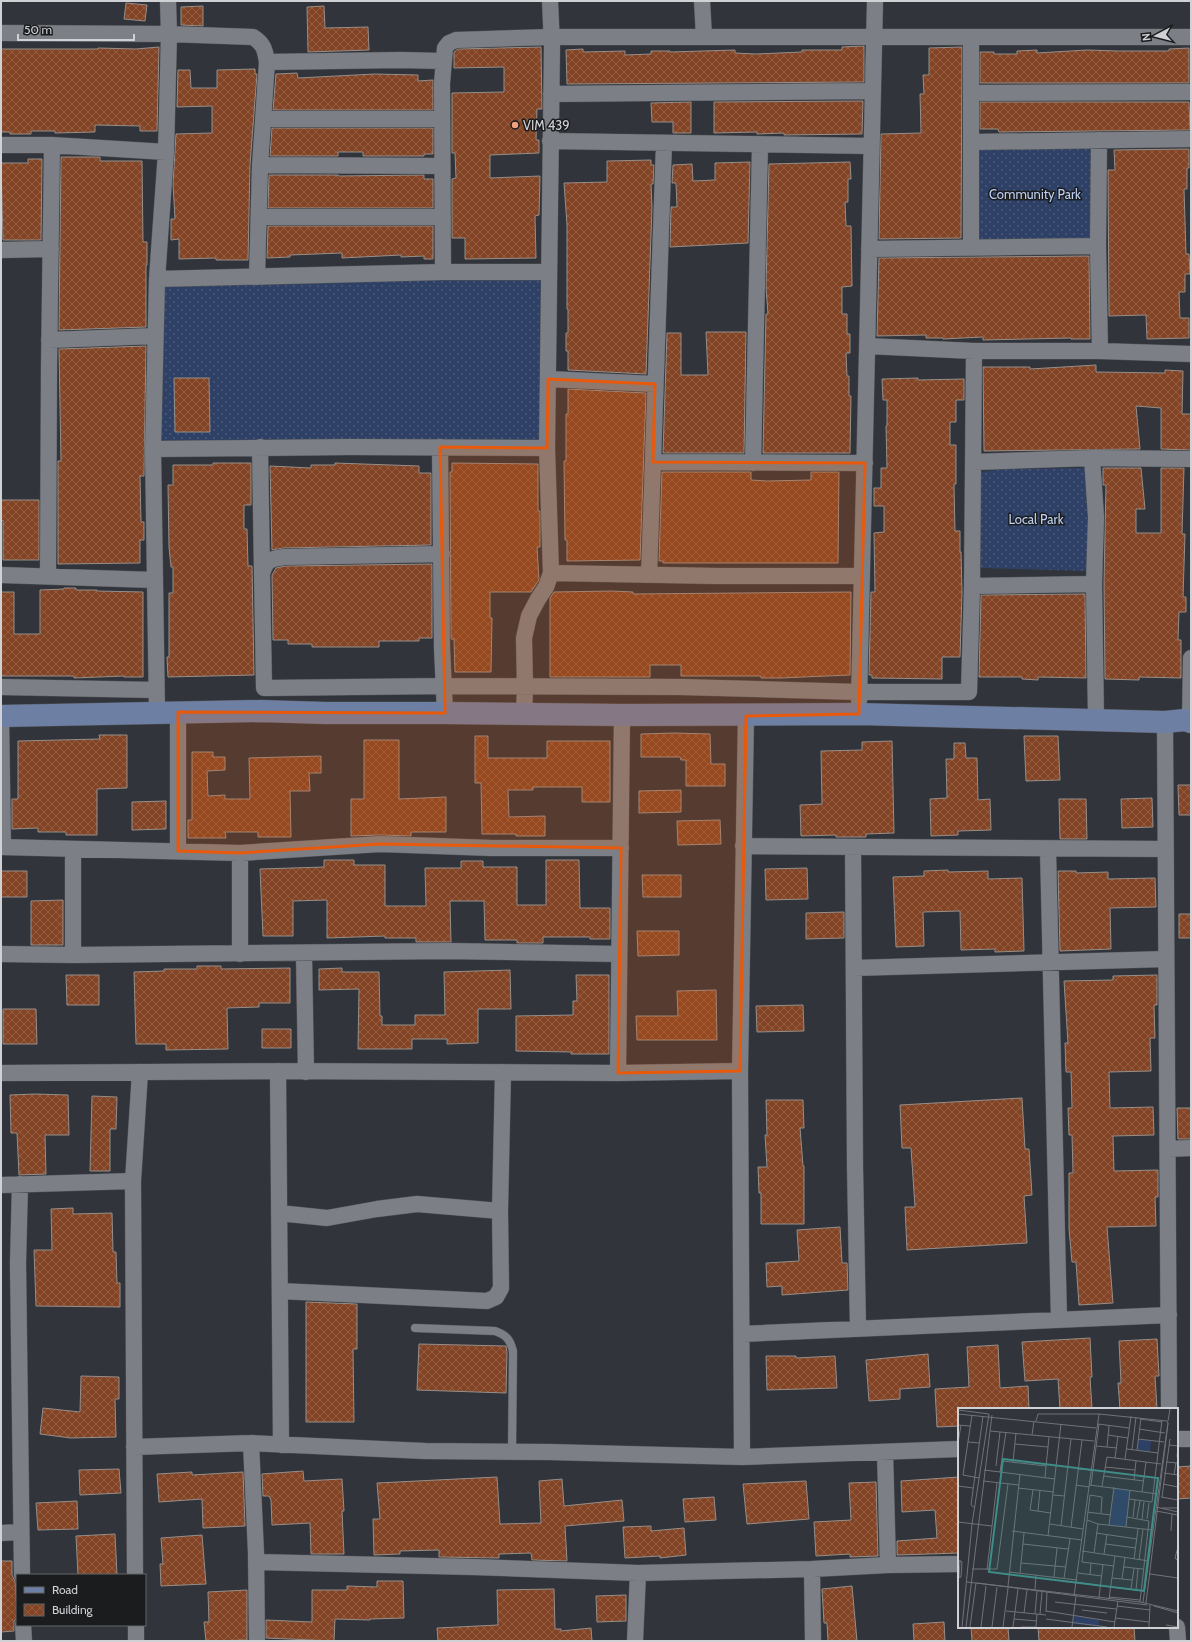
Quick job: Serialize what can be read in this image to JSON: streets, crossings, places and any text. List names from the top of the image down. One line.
{"parks":["Community Park","Local Park"],"places":["VIM 439"],"legend":["Road","Building"],"scale_bar":"50 m","north":"left"}
